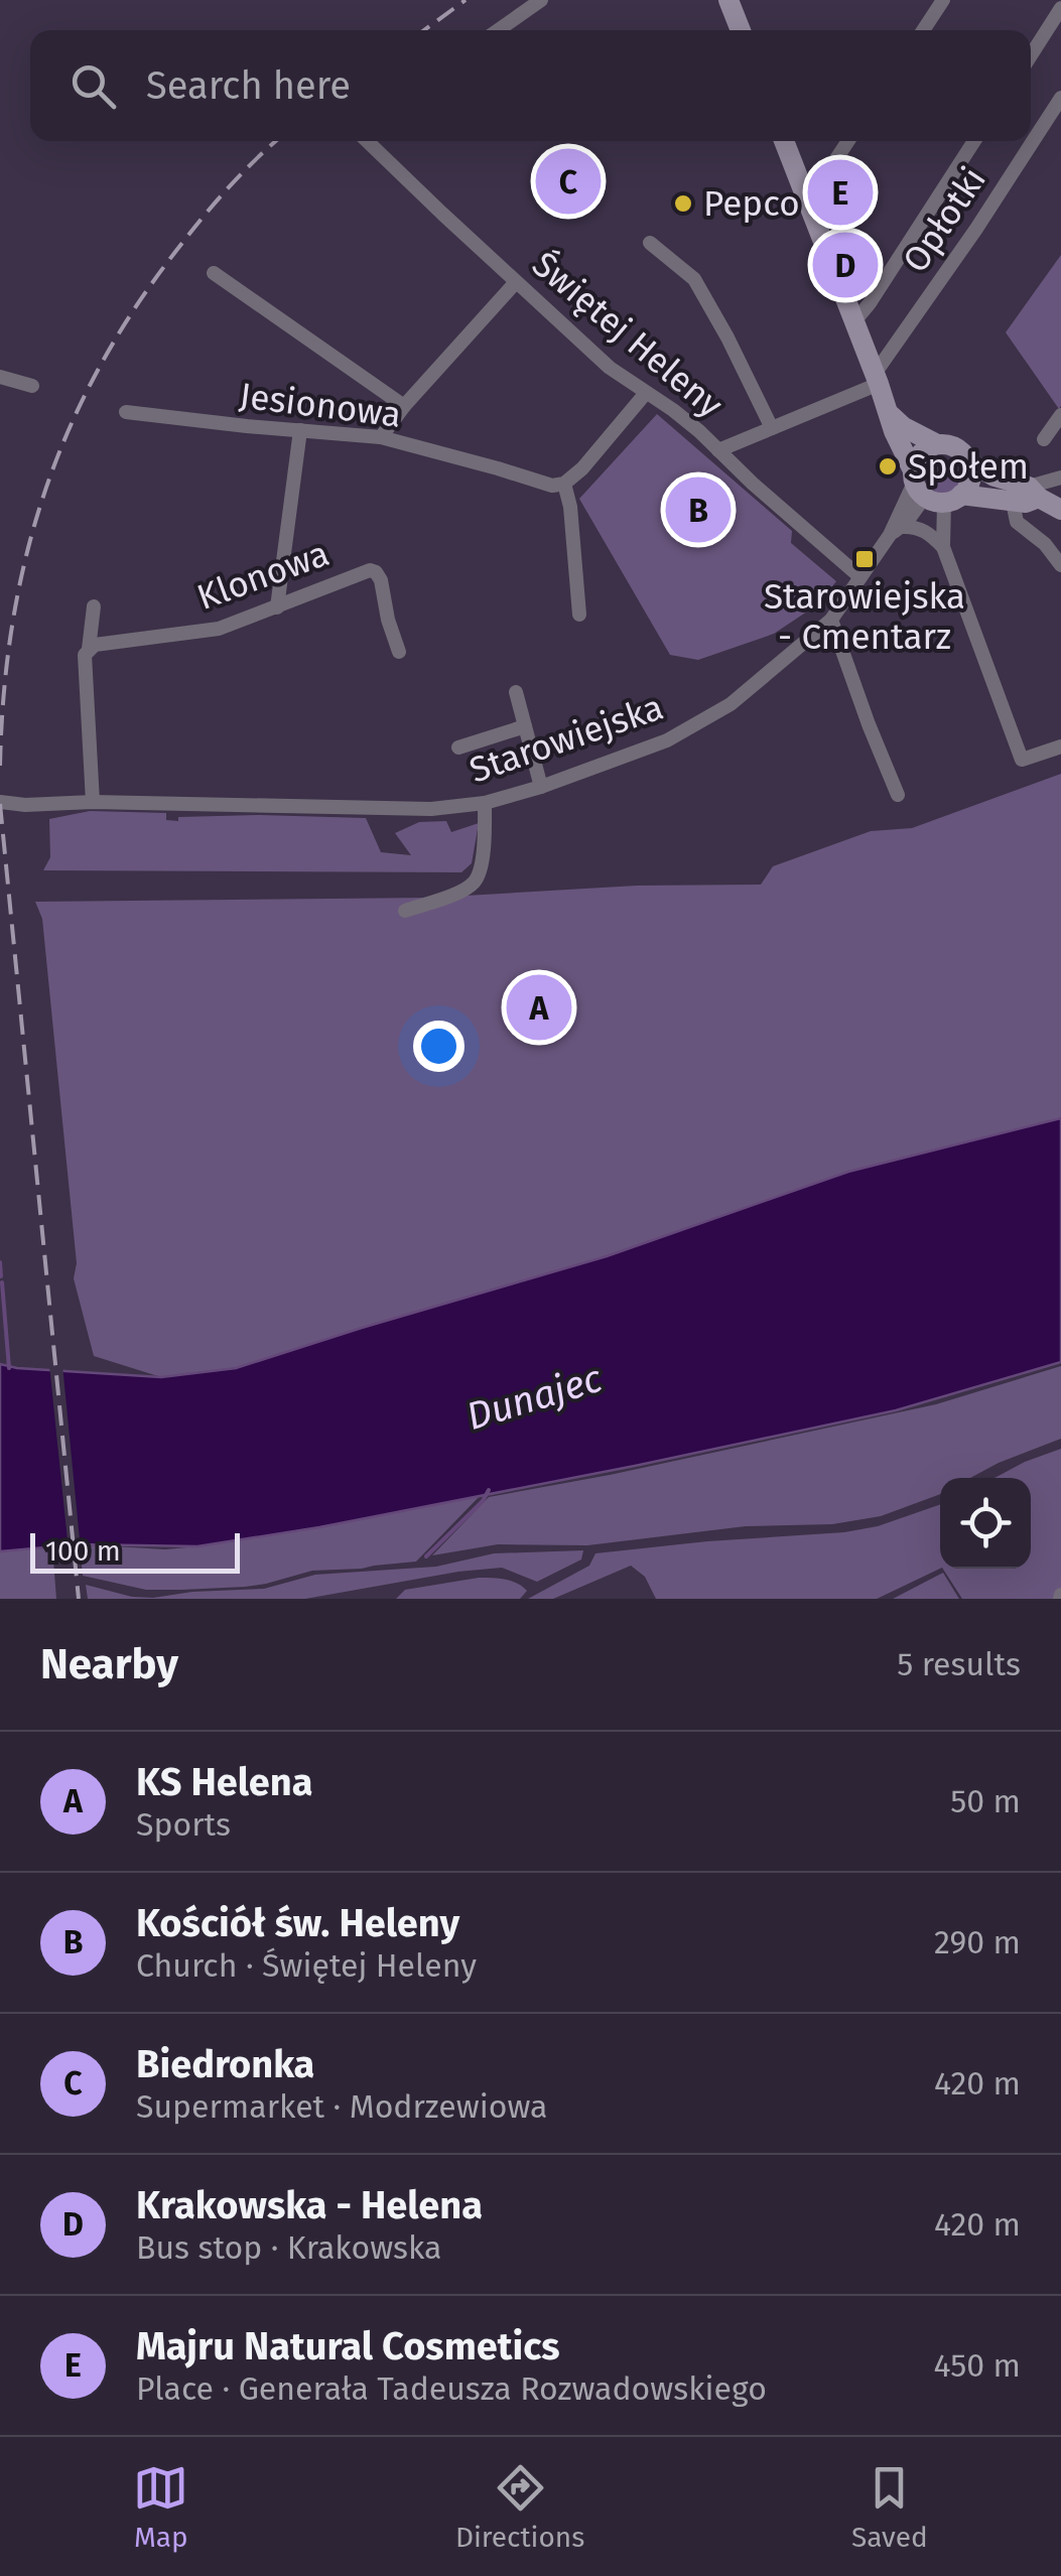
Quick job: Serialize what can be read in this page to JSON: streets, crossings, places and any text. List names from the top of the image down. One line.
{"streets":{"street":["Opłotki","Świętej Heleny","Jesionowa","Klonowa","Starowiejska"]},"crossings":[["Świętej Heleny","Starowiejska"]],"water":["Dunajec"],"places":{"other":["Pepco","Społem"],"transit":["Starowiejska - Cmentarz"]},"scale_bar":"100 m","page":{"search":"Search here","pins":["C","E","D","B","A"],"scale":"100 m","heading":["Nearby","5 results"],"list":[{"mark":"A","name":"KS Helena","note":"Sports","value":"50 m"},{"mark":"B","name":"Kościół św. Heleny","note":"Church · Świętej Heleny","value":"290 m"},{"mark":"C","name":"Biedronka","note":"Supermarket · Modrzewiowa","value":"420 m"},{"mark":"D","name":"Krakowska - Helena","note":"Bus stop · Krakowska","value":"420 m"},{"mark":"E","name":"Majru Natural Cosmetics","note":"Place · Generała Tadeusza Rozwadowskiego","value":"450 m"}],"nav":["Map","Directions","Saved"]}}
